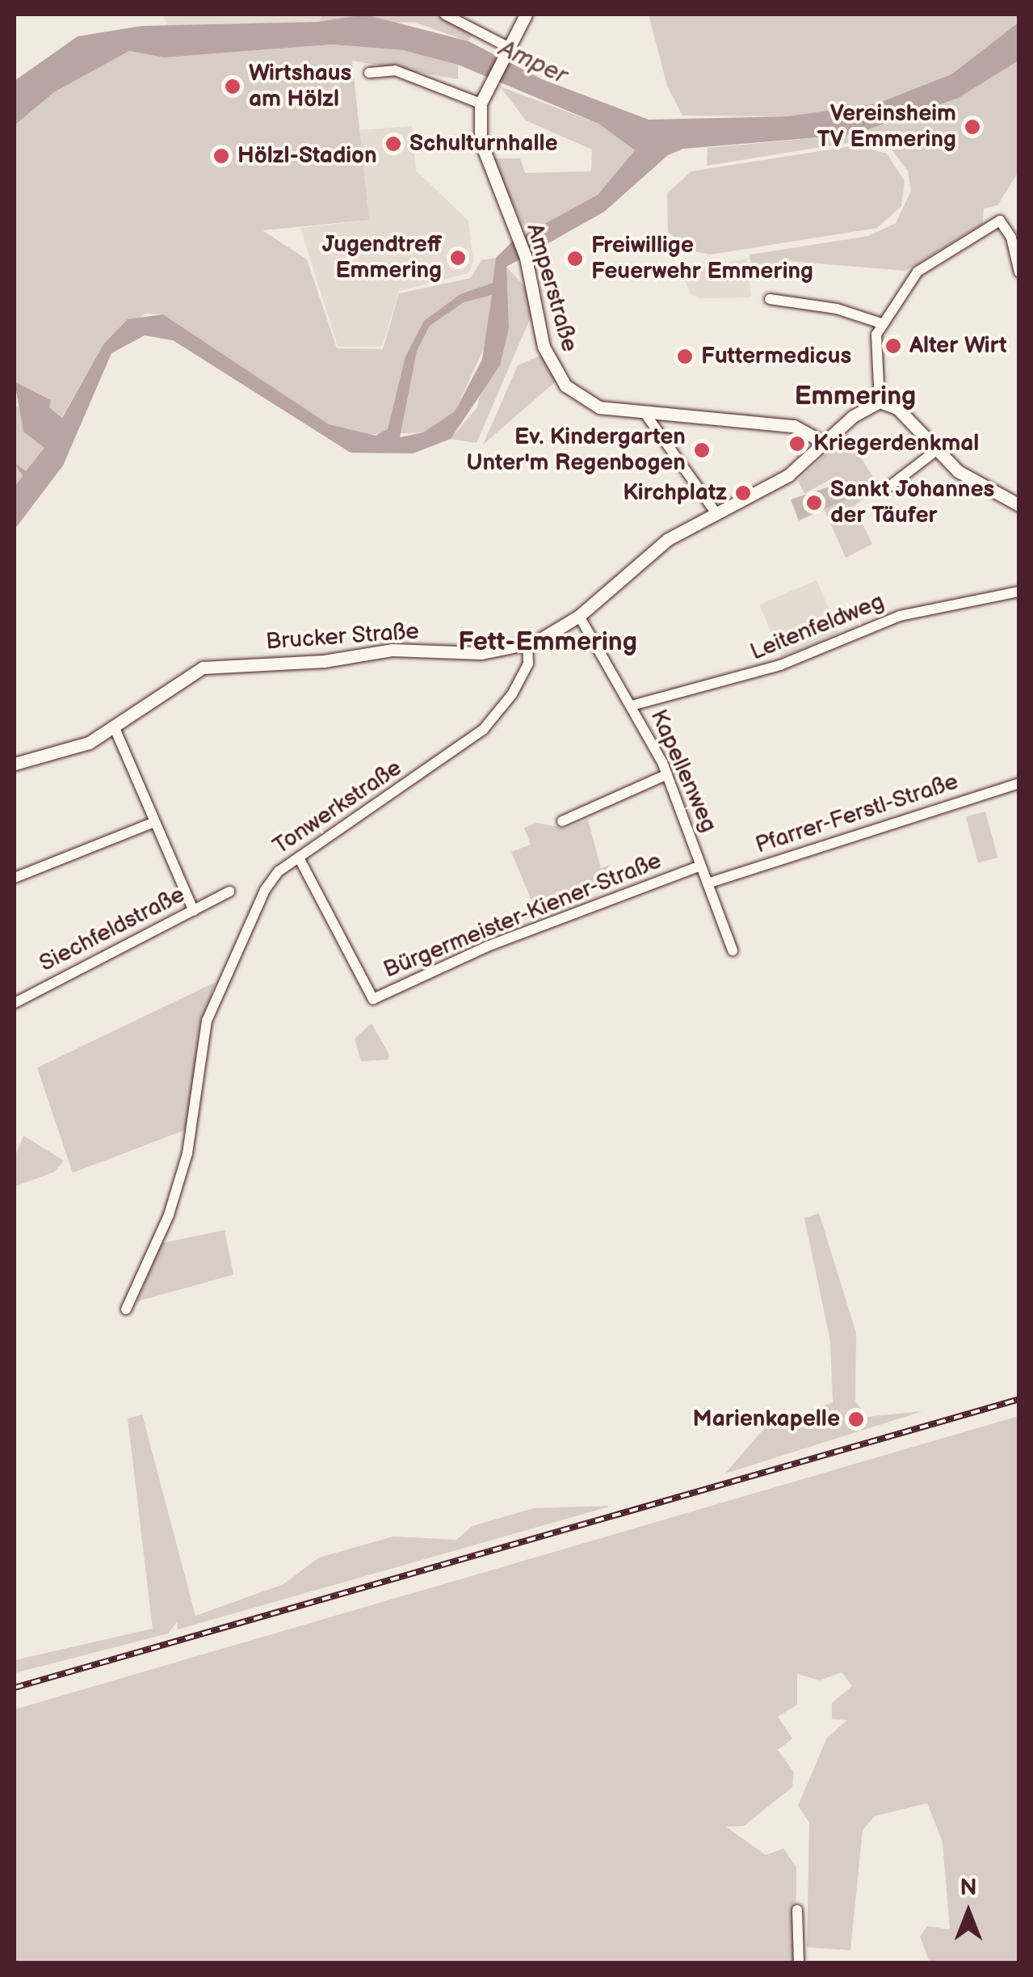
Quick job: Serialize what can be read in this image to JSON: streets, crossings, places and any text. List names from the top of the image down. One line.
{"streets":{"street":["Amperstraße","Leitenfeldweg","Brucker Straße","Kapellenweg","Tonwerkstraße","Pfarrer-Ferstl-Straße","Bürgermeister-Kiener-Straße","Siechfeldstraße"]},"crossings":[["Amperstraße","Brucker Straße"],["Leitenfeldweg","Kapellenweg"],["Brucker Straße","Kapellenweg"],["Brucker Straße","Tonwerkstraße"],["Kapellenweg","Pfarrer-Ferstl-Straße"],["Kapellenweg","Bürgermeister-Kiener-Straße"],["Tonwerkstraße","Bürgermeister-Kiener-Straße"]],"districts":["Emmering","Fett-Emmering"],"water":["Amper"],"places":["Wirtshaus am Hölzl","Vereinsheim TV Emmering","Schulturnhalle","Hölzl-Stadion","Jugendtreff Emmering","Freiwillige Feuerwehr Emmering","Alter Wirt","Futtermedicus","Kriegerdenkmal","Ev. Kindergarten Unter'm Regenbogen","Kirchplatz","Sankt Johannes der Täufer","Marienkapelle"],"north":"top"}
